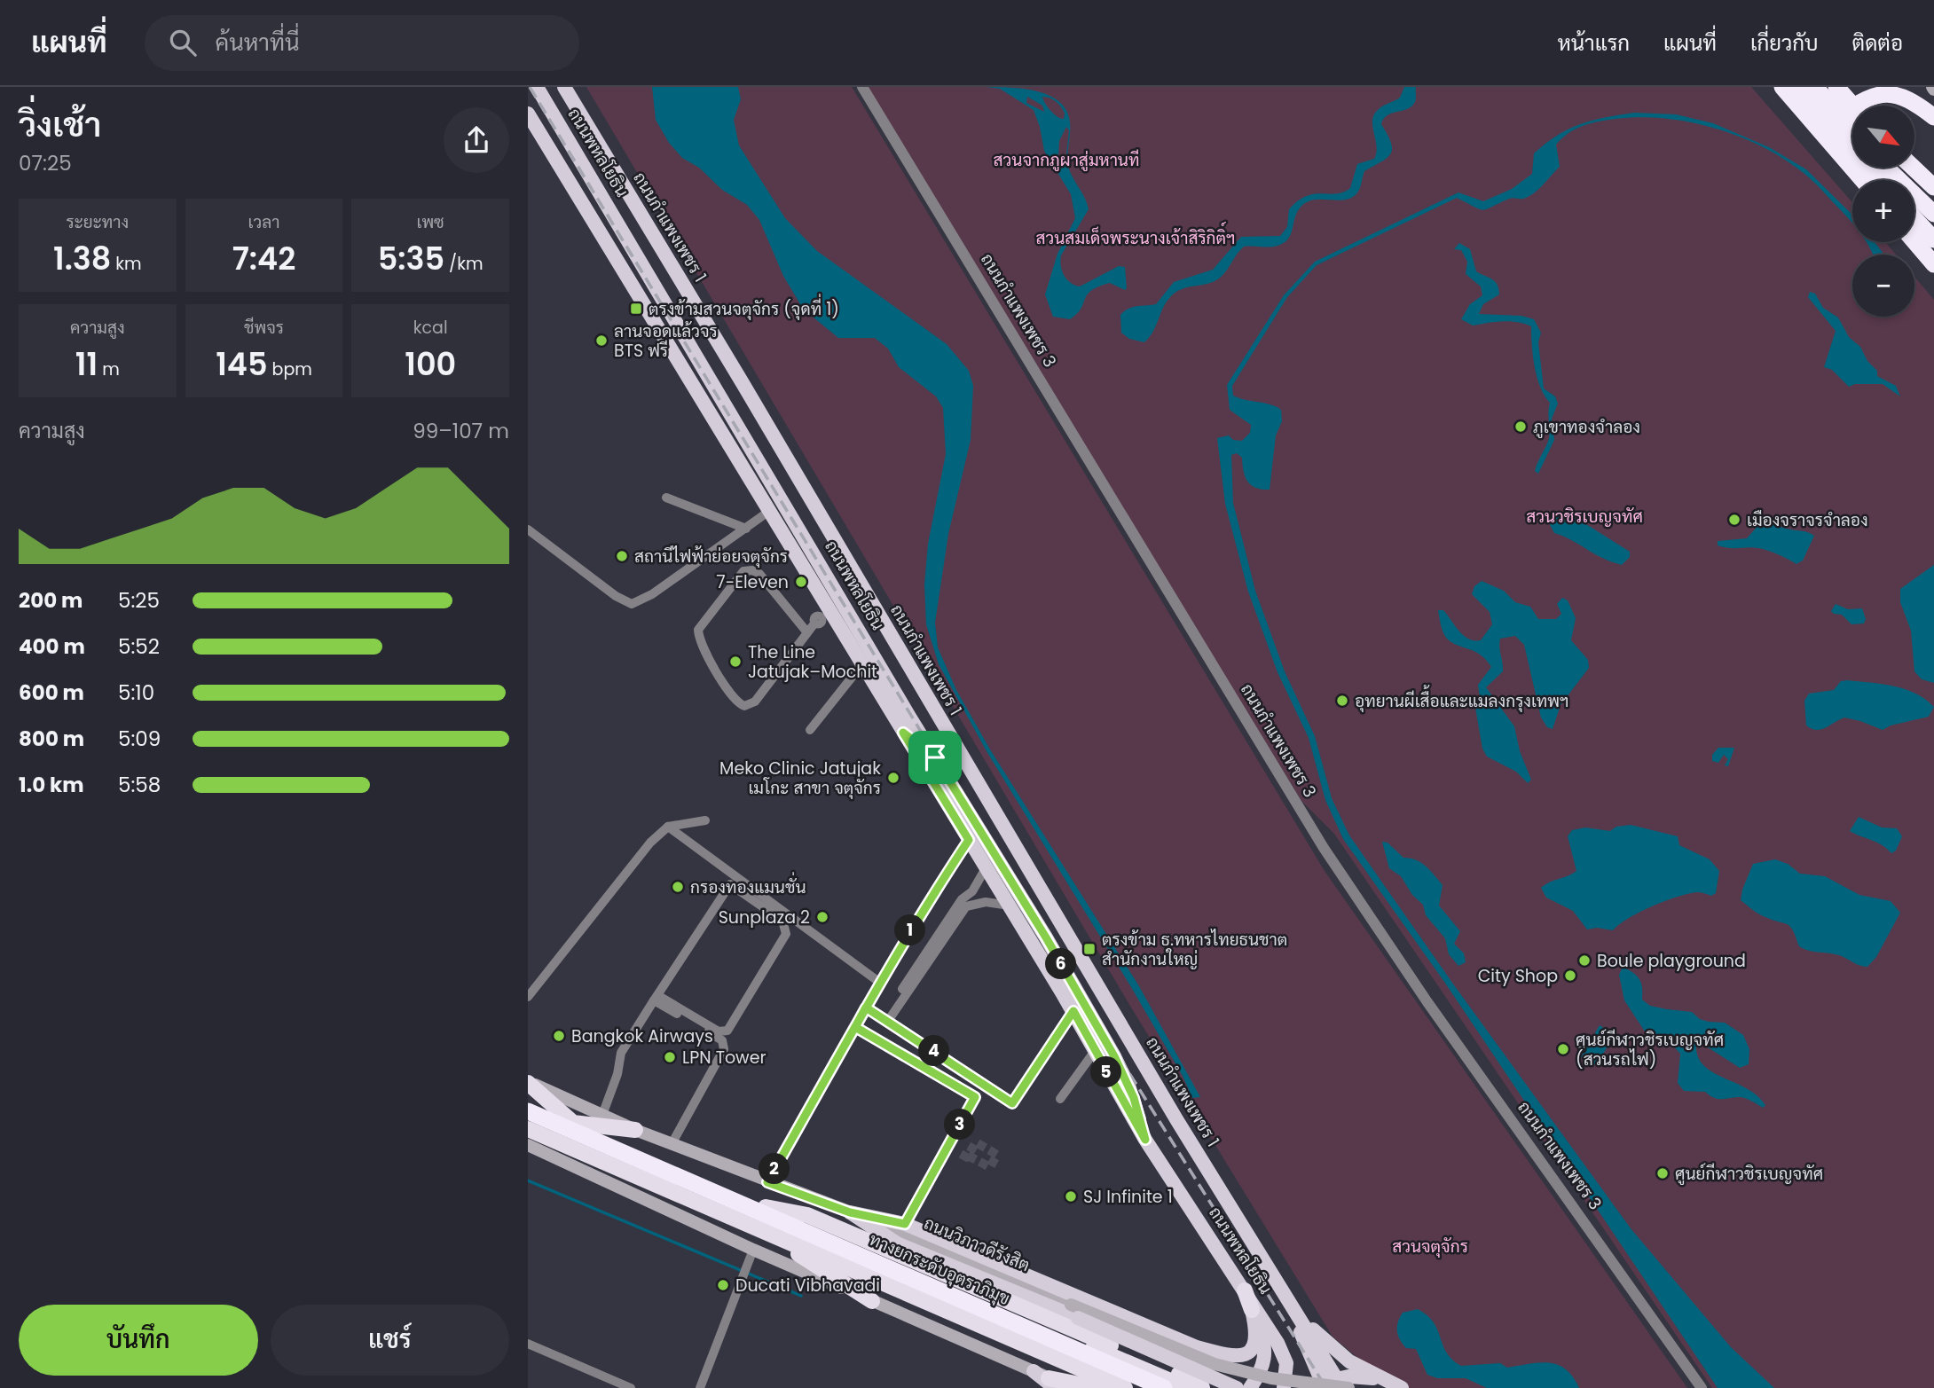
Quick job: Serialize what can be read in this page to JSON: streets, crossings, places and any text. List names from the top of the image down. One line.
{"streets":{"highway":["ทางยกระดับอุตราภิมุข"],"main road":["ถนนพหลโยธิน","ถนนกำแพงเพชร 1","ถนนวิภาวดีรังสิต"],"street":["ถนนกำแพงเพชร 3"]},"parks":["สวนจากภูผาสู่มหานที","สวนสมเด็จพระนางเจ้าสิริกิติ์ฯ","สวนวชิรเบญจทัศ","สวนจตุจักร"],"places":{"transit":["ตรงข้ามสวนจตุจักร (จุดที่ 1)","ตรงข้าม ธ.ทหารไทยธนชาต สำนักงานใหญ่"],"other":["ลานจอดแล้วจร BTS ฟรี","ภูเขาทองจำลอง","เมืองจราจรจำลอง","สถานีไฟฟ้าย่อยจตุจักร","7-Eleven","The Line Jatujak–Mochit","อุทยานผีเสื้อและแมลงกรุงเทพฯ","Meko Clinic Jatujak เมโกะ สาขา จตุจักร","กรองทองแมนชั่น","Sunplaza 2","Boule playground","City Shop","Bangkok Airways","ศูนย์กีฬาวชิรเบญจทัศ (สวนรถไฟ)","LPN Tower","ศูนย์กีฬาวชิรเบญจทัศ","SJ Infinite 1","Ducati Vibhavadi"]},"north":"bottom right","page":{"header":"แผนที่","search":"ค้นหาที่นี่","nav":["หน้าแรก","แผนที่","เกี่ยวกับ","ติดต่อ"],"heading":["วิ่งเช้า","07:25"],"map_buttons":["+","−"],"stats":[["ระยะทาง","1.38 km"],["เวลา","7:42"],["เพซ","5:35 /km"],["ความสูง","11 m"],["ชีพจร","145 bpm"],["kcal","100"]],"chart":["ความสูง","99–107 m"],"list":[{"name":"200 m","note":"5:25"},{"name":"400 m","note":"5:52"},{"name":"600 m","note":"5:10"},{"name":"800 m","note":"5:09"},{"name":"1.0 km","note":"5:58"}],"pins":["1","6","4","5","3","2"],"buttons":["บันทึก","แชร์"]}}
